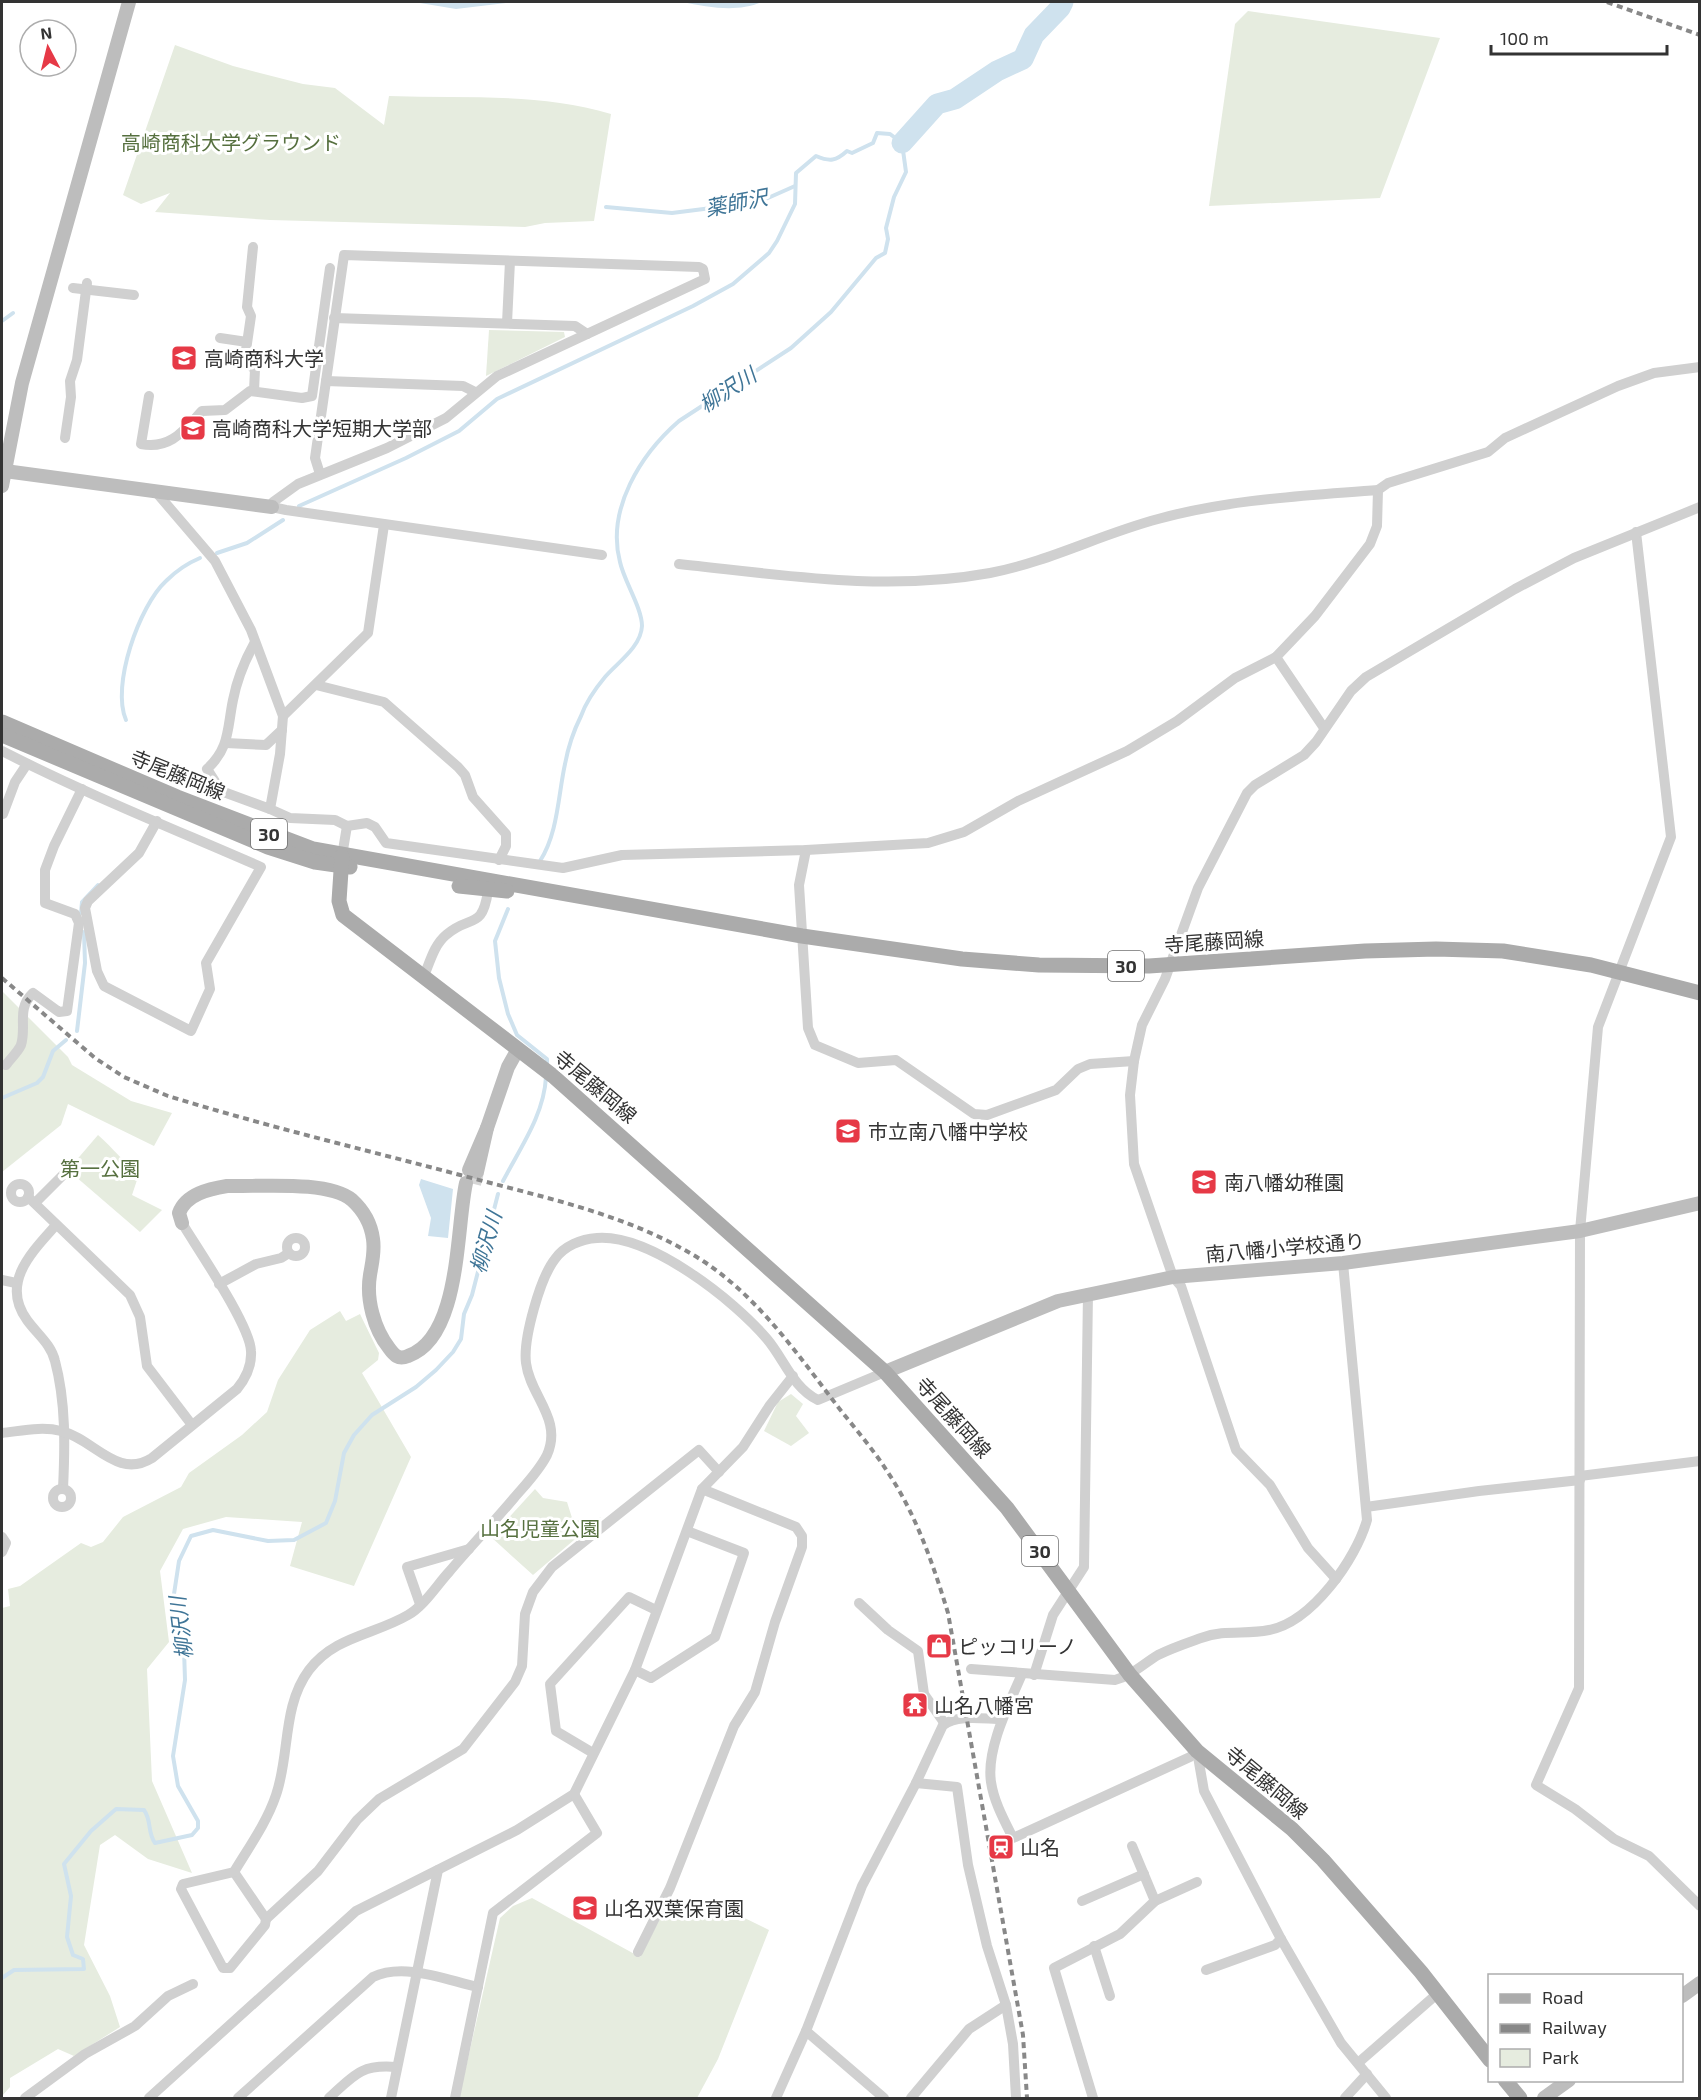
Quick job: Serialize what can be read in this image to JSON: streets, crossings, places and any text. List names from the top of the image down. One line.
{"streets":{"main road":["寺尾藤岡線","30"],"street":["南八幡小学校通り"]},"crossings":[["寺尾藤岡線","南八幡小学校通り"]],"water":["薬師沢","柳沢川"],"parks":["高崎商科大学グラウンド","第一公園","山名児童公園"],"places":{"school or university":["高崎商科大学","高崎商科大学短期大学部","市立南八幡中学校","南八幡幼稚園","山名双葉保育園"],"shop":["ピッコリーノ"],"temple":["山名八幡宮"],"station":["山名"]},"legend":["Road","Railway","Park"],"scale_bar":"100 m","north":"top"}
